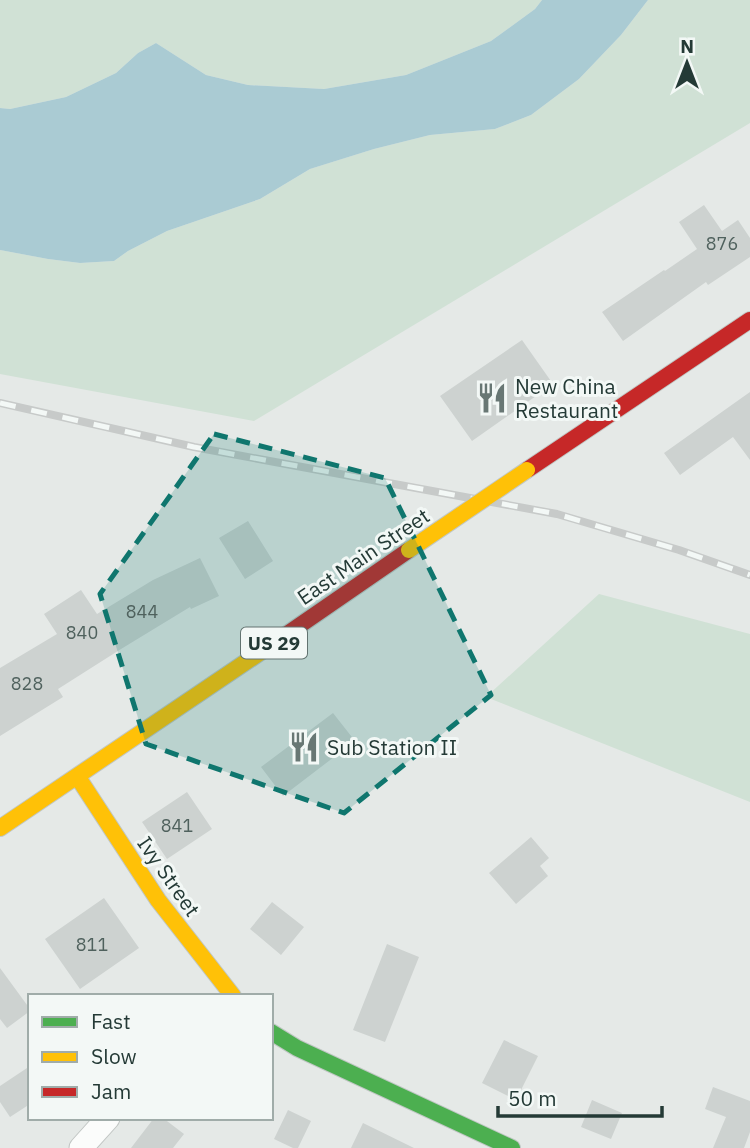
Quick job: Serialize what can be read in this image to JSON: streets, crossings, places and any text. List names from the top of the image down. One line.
{"streets":{"main road":["East Main Street","US 29","Ivy Street"]},"crossings":[["East Main Street","Ivy Street"]],"places":{"restaurant":["New China Restaurant","Sub Station II"]},"house_numbers":["876","844","840","828","841","811"],"legend":["Fast","Slow","Jam"],"scale_bar":"50 m","north":"top"}
